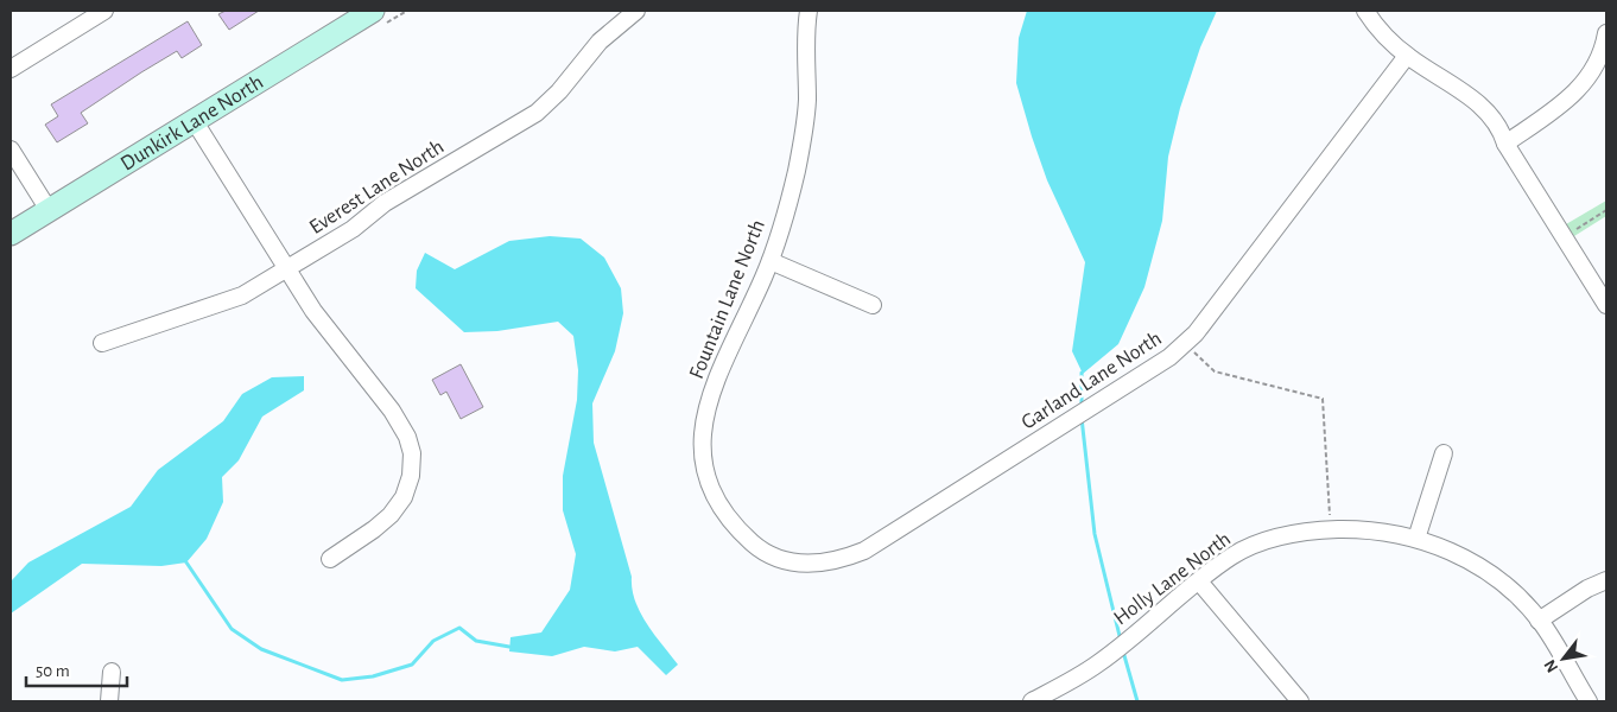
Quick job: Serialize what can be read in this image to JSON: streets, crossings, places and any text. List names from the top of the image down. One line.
{"streets":{"street":["Dunkirk Lane North","Everest Lane North","Fountain Lane North","Garland Lane North","Holly Lane North"]},"crossings":[["Fountain Lane North","Garland Lane North"]],"scale_bar":"50 m","north":"bottom left"}
